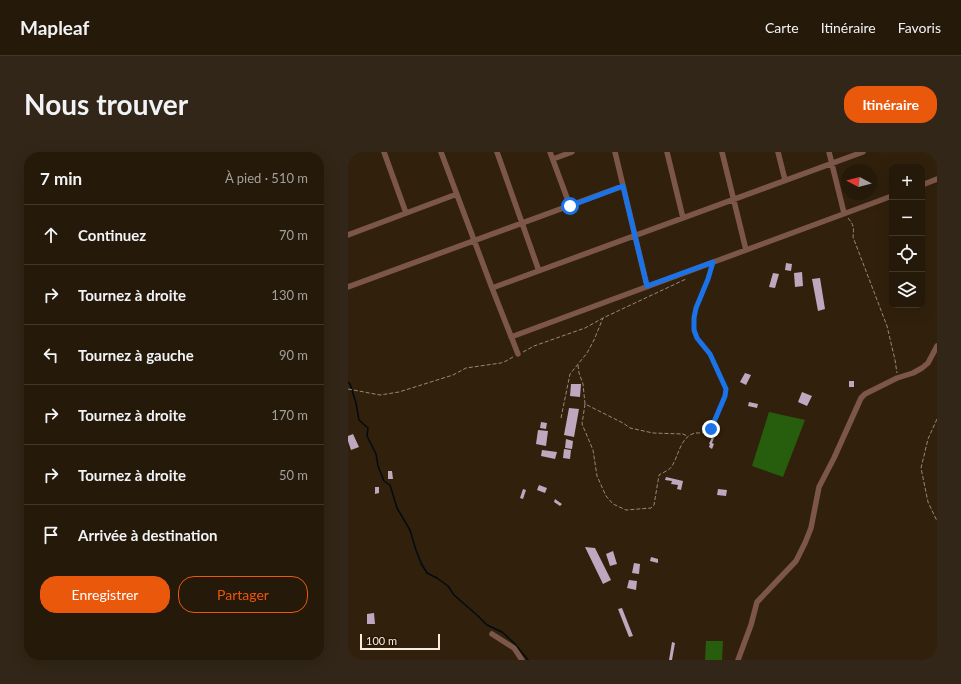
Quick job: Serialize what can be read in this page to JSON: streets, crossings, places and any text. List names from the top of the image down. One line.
{"scale_bar":"100 m","north":"left","page":{"header":"Mapleaf","nav":["Carte","Itinéraire","Favoris"],"buttons":["Itinéraire",["Enregistrer","Partager"]],"title":"Nous trouver","heading":["7 min","À pied · 510 m"],"map_buttons":["+","−"],"list":[["Continuez","70 m"],["Tournez à droite","130 m"],["Tournez à gauche","90 m"],["Tournez à droite","170 m"],["Tournez à droite","50 m"],"Arrivée à destination"],"scale":"100 m"}}
